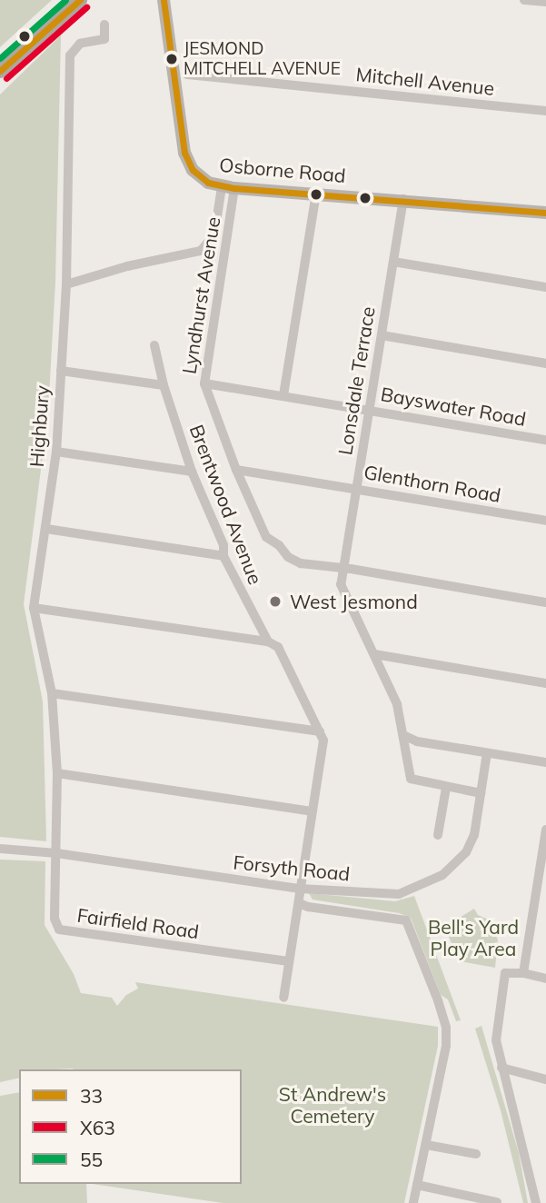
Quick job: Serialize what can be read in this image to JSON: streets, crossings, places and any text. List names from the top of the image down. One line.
{"streets":{"main road":["Osborne Road"],"street":["Mitchell Avenue","Lyndhurst Avenue","Lonsdale Terrace","Bayswater Road","Highbury","Glenthorn Road","Brentwood Avenue","Forsyth Road","Fairfield Road"]},"crossings":[["Osborne Road","Lyndhurst Avenue"],["Osborne Road","Lonsdale Terrace"],["Lyndhurst Avenue","Lonsdale Terrace"],["Lyndhurst Avenue","Bayswater Road"],["Lyndhurst Avenue","Glenthorn Road"],["Lonsdale Terrace","Bayswater Road"],["Lonsdale Terrace","Glenthorn Road"],["Highbury","Forsyth Road"],["Highbury","Fairfield Road"],["Brentwood Avenue","Forsyth Road"],["Brentwood Avenue","Fairfield Road"],["Forsyth Road","Fairfield Road"]],"parks":["Bell's Yard Play Area","St Andrew's Cemetery"],"places":["JESMOND MITCHELL AVENUE","West Jesmond"],"lines":["transit line 33","transit line 55","transit line X63"],"legend":["33","X63","55"]}
